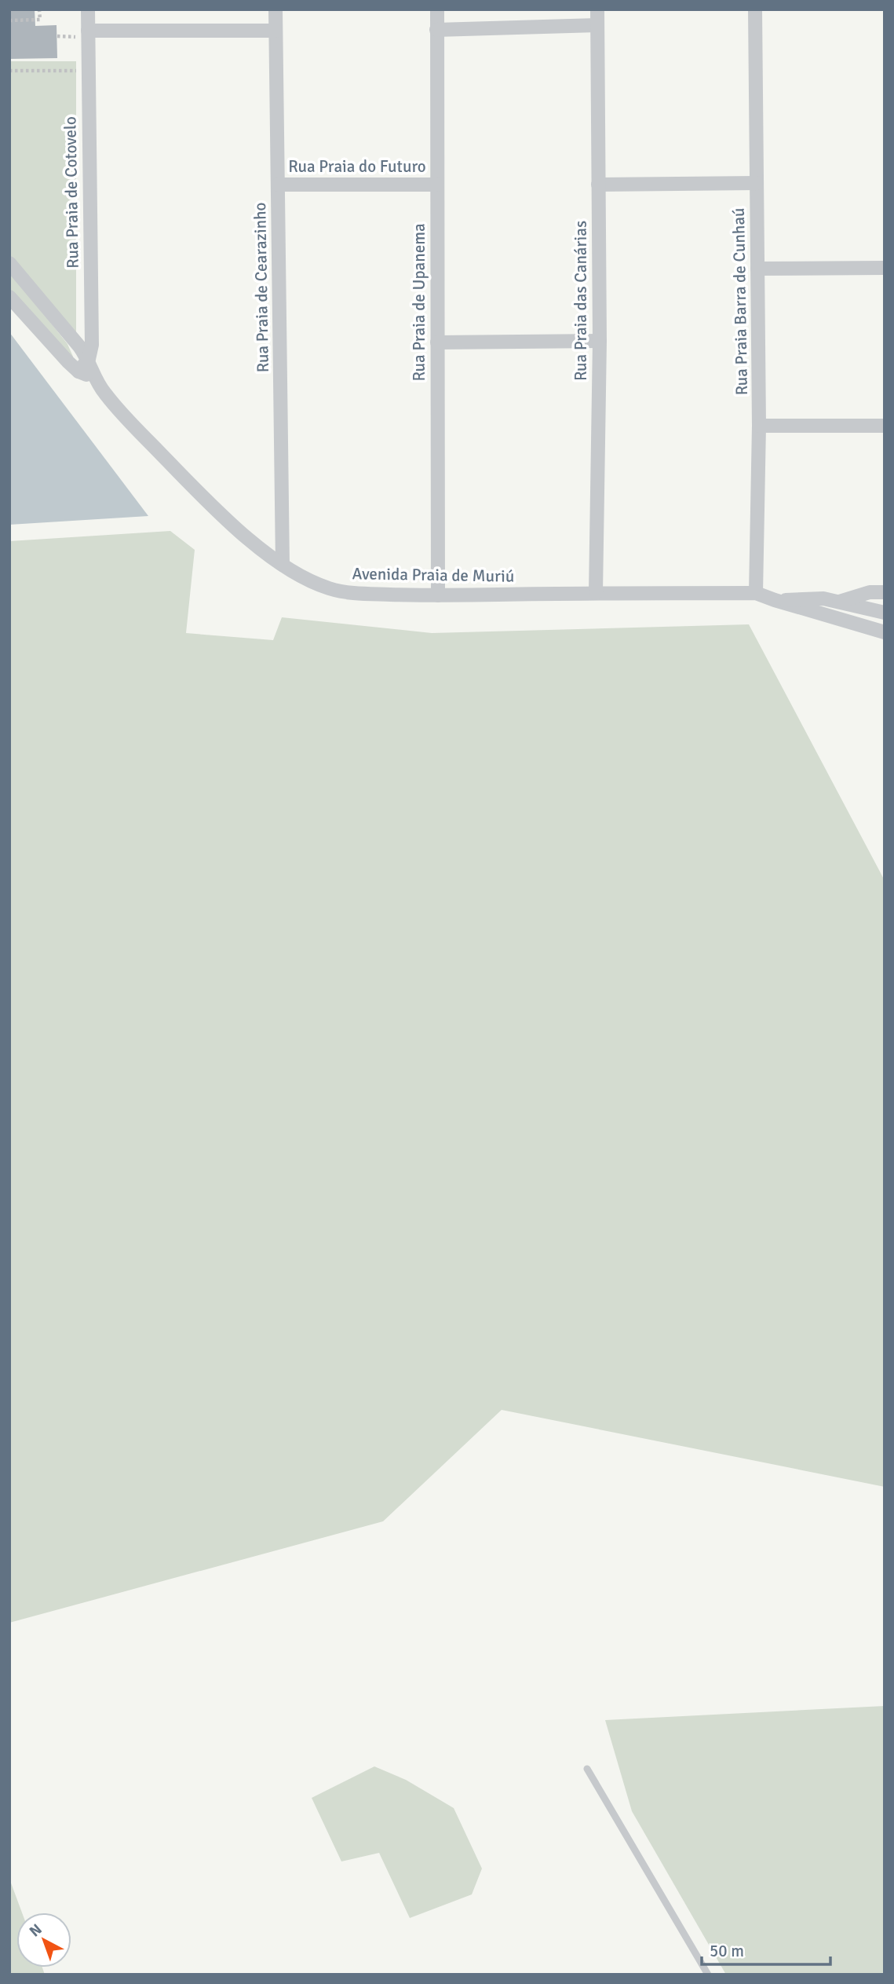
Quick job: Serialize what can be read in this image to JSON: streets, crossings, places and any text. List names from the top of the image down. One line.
{"streets":{"street":["Rua Praia do Futuro","Rua Praia de Cotovelo","Rua Praia de Cearazinho","Rua Praia das Canárias","Rua Praia Barra de Cunhaú","Rua Praia de Upanema","Avenida Praia de Muriú"]},"crossings":[["Rua Praia do Futuro","Rua Praia de Cearazinho"],["Rua Praia do Futuro","Rua Praia de Upanema"],["Rua Praia de Cotovelo","Avenida Praia de Muriú"],["Rua Praia de Cearazinho","Avenida Praia de Muriú"],["Rua Praia das Canárias","Avenida Praia de Muriú"],["Rua Praia Barra de Cunhaú","Avenida Praia de Muriú"],["Rua Praia de Upanema","Avenida Praia de Muriú"]],"scale_bar":"50 m","north":"top left"}
